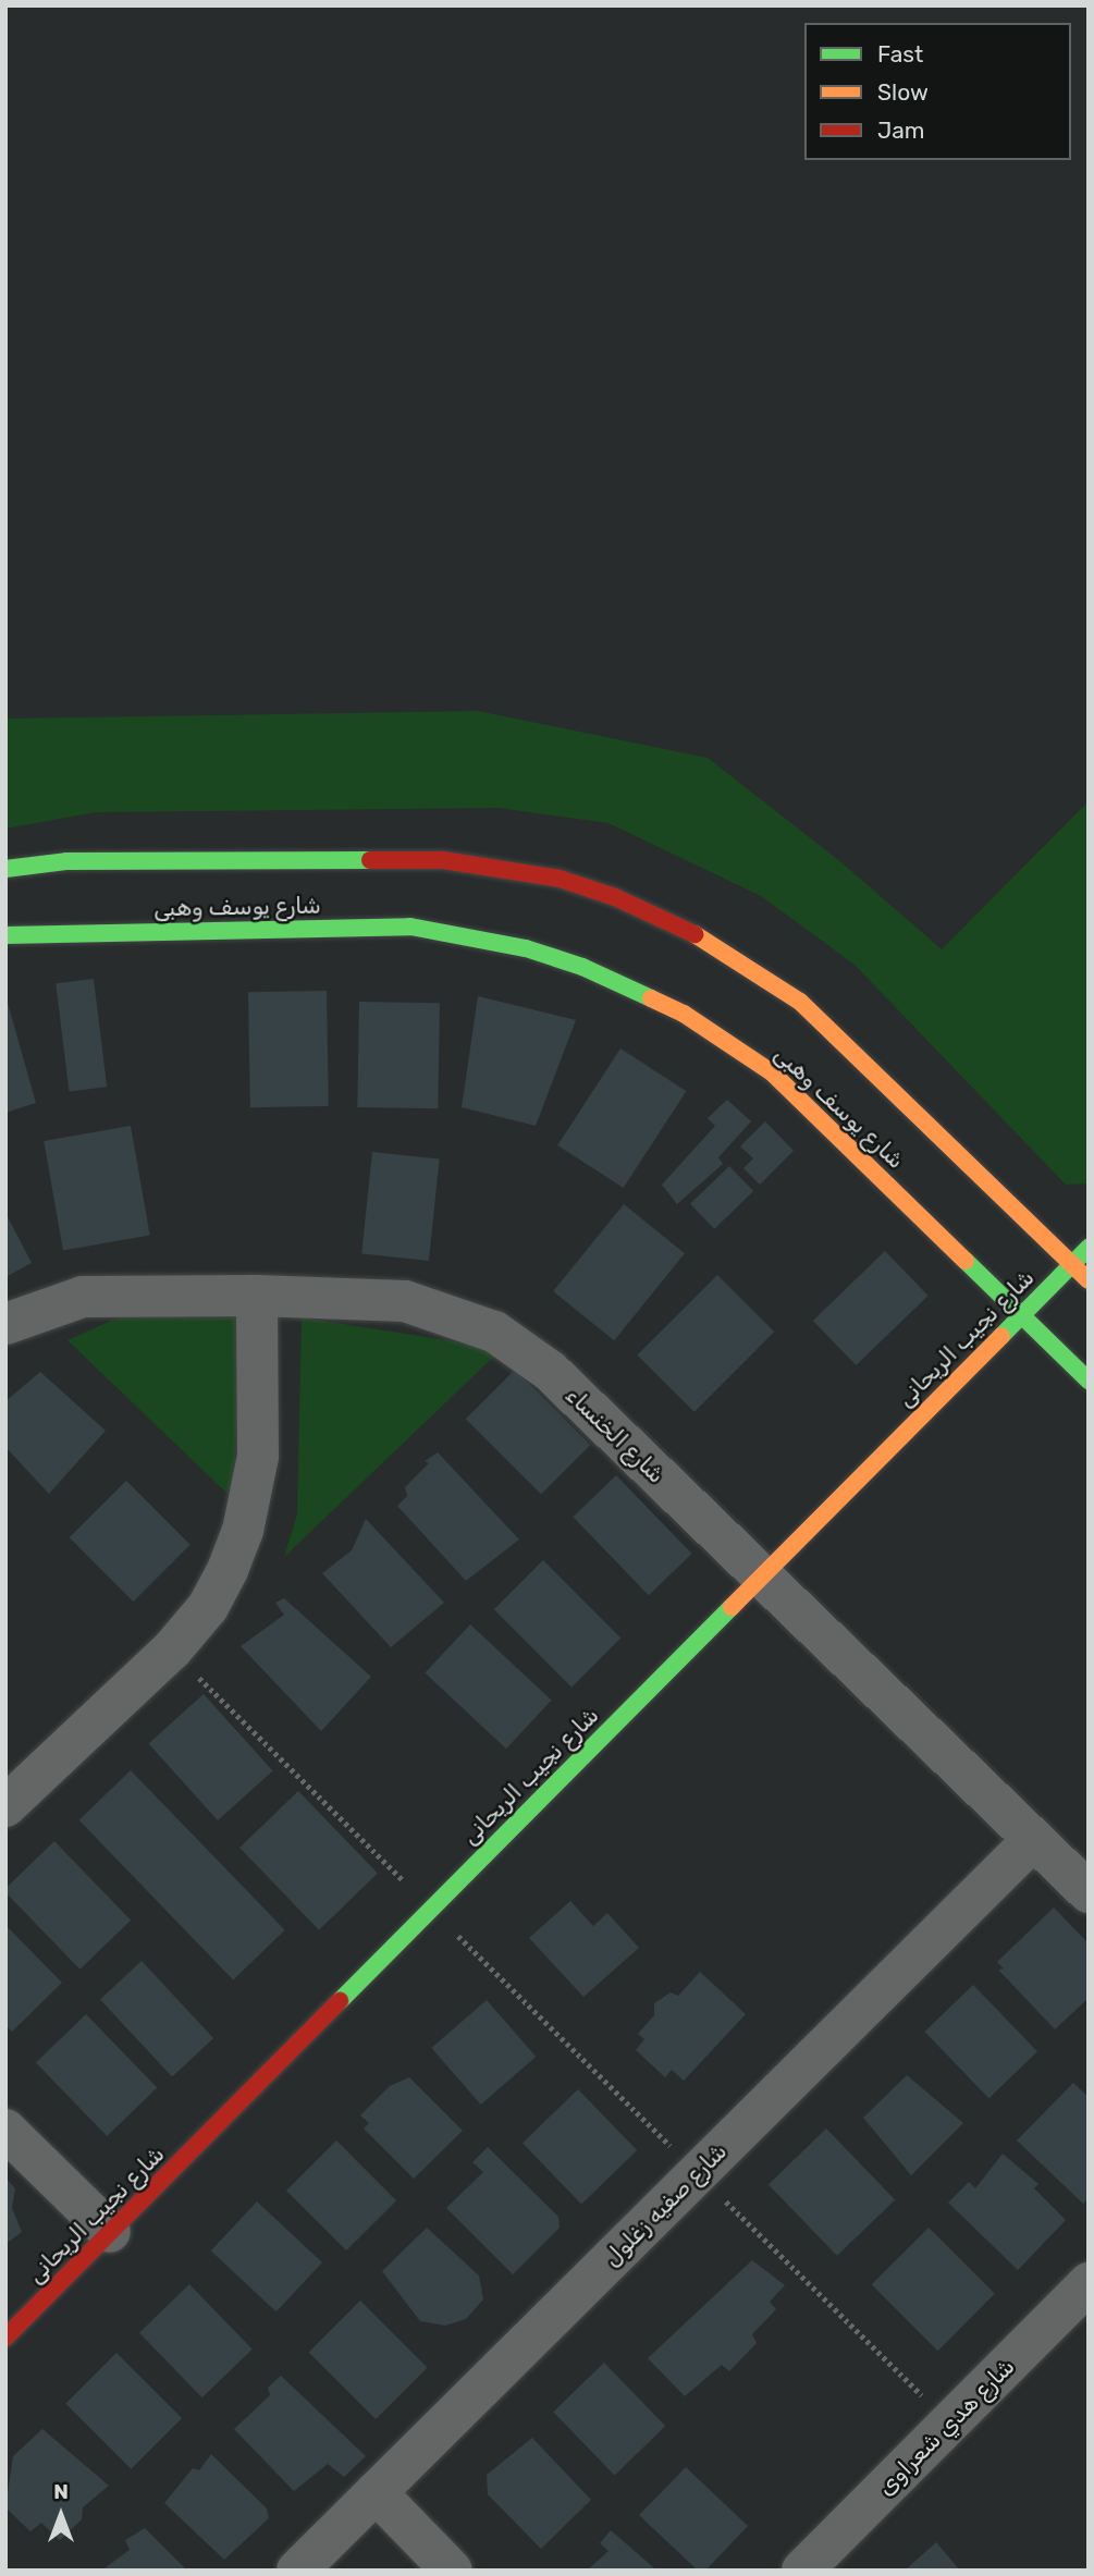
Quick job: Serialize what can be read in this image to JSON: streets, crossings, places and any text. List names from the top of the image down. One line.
{"streets":{"street":["شارع يوسف وهبى","شارع نجيب الريحانى","شارع الخنساء","شارع صفيه زغلول","شارع هدي شعراوى"]},"crossings":[["شارع يوسف وهبى","شارع نجيب الريحانى"],["شارع نجيب الريحانى","شارع الخنساء"],["شارع الخنساء","شارع صفيه زغلول"]],"legend":["Fast","Slow","Jam"],"north":"top"}
